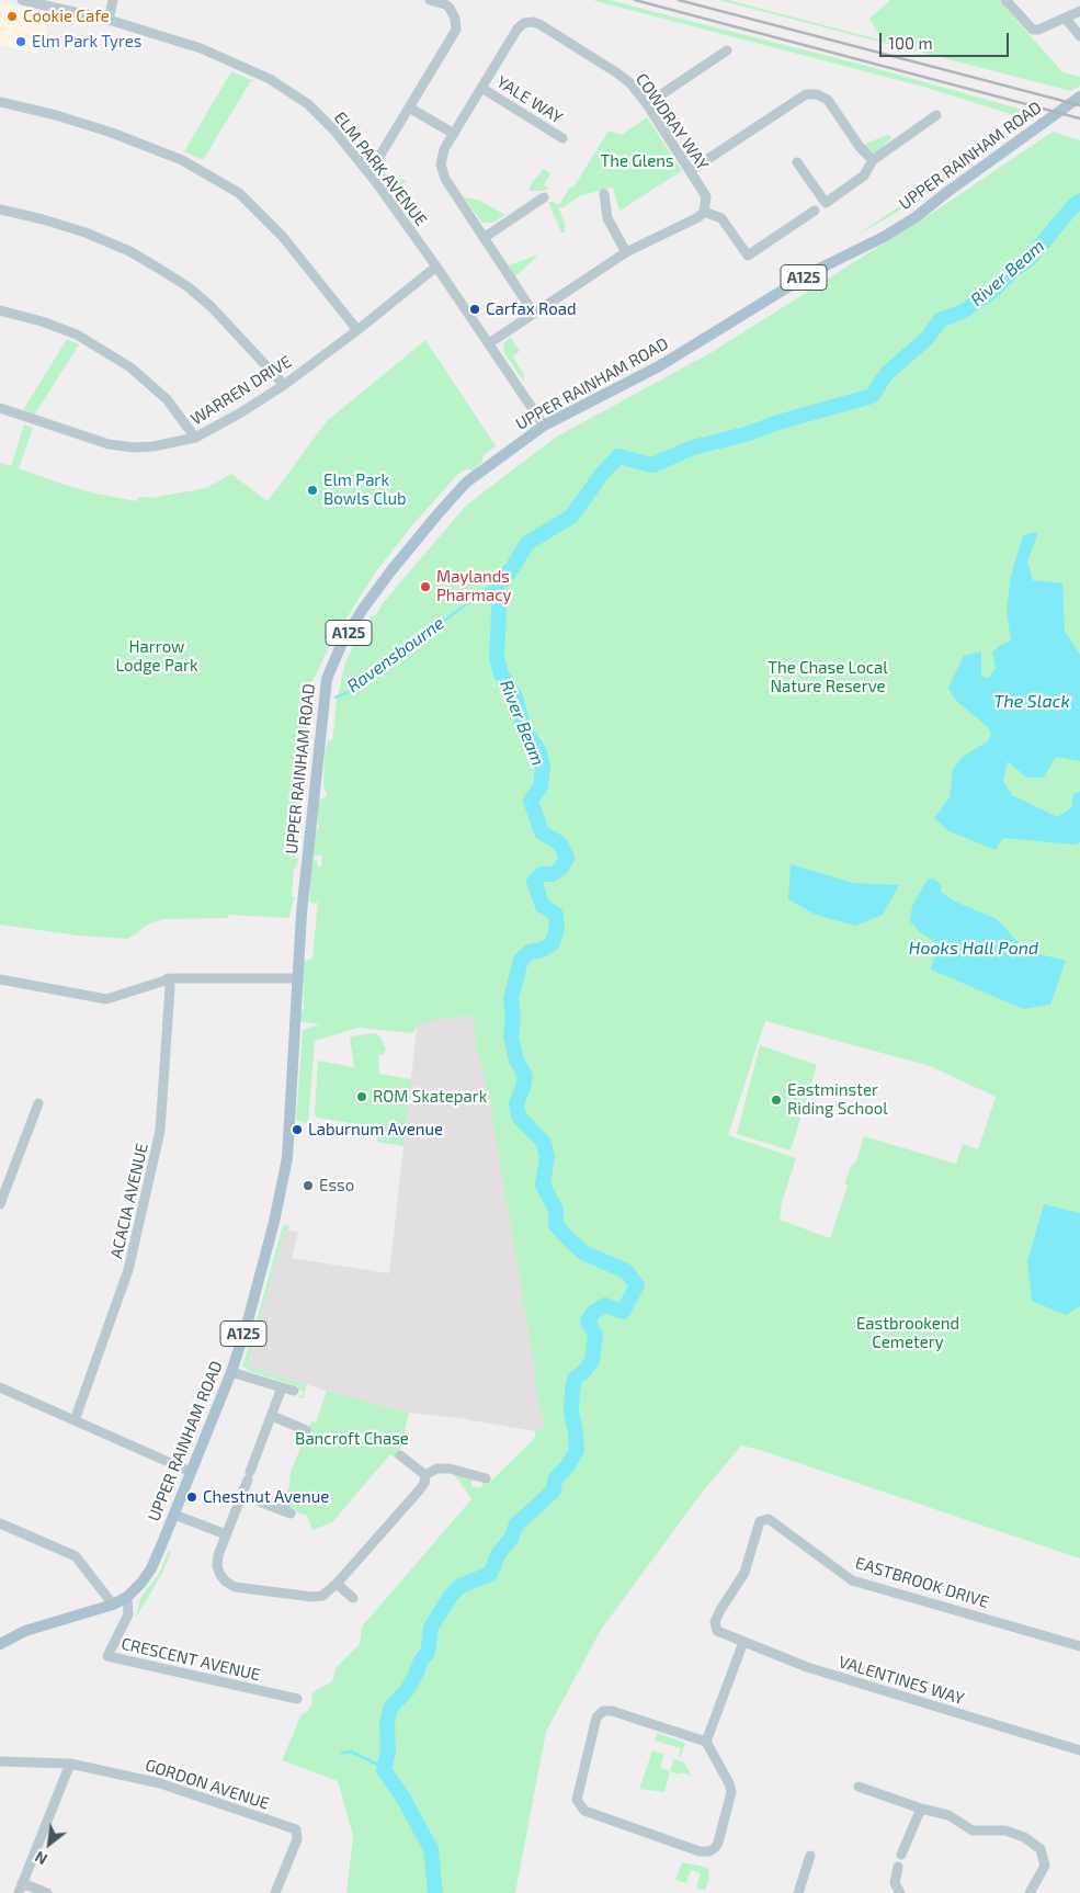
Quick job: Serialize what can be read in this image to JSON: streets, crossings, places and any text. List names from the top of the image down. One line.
{"streets":{"main road":["UPPER RAINHAM ROAD","A125"],"street":["YALE WAY","COWDRAY WAY","ELM PARK AVENUE","WARREN DRIVE","ACACIA AVENUE","EASTBROOK DRIVE","CRESCENT AVENUE","VALENTINES WAY","GORDON AVENUE"]},"crossings":[["YALE WAY","COWDRAY WAY"],["UPPER RAINHAM ROAD","ELM PARK AVENUE"],["UPPER RAINHAM ROAD","CRESCENT AVENUE"],["ELM PARK AVENUE","WARREN DRIVE"],["EASTBROOK DRIVE","VALENTINES WAY"]],"water":["River Beam","Ravensbourne","The Slack","Hooks Hall Pond"],"parks":["The Glens","Harrow Lodge Park","The Chase Local Nature Reserve","Eastbrookend Cemetery","Bancroft Chase"],"places":["Cookie Cafe","Elm Park Tyres","Carfax Road","Elm Park Bowls Club","Maylands Pharmacy","ROM Skatepark","Eastminster Riding School","Laburnum Avenue","Esso","Chestnut Avenue"],"scale_bar":"100 m","north":"bottom left"}
